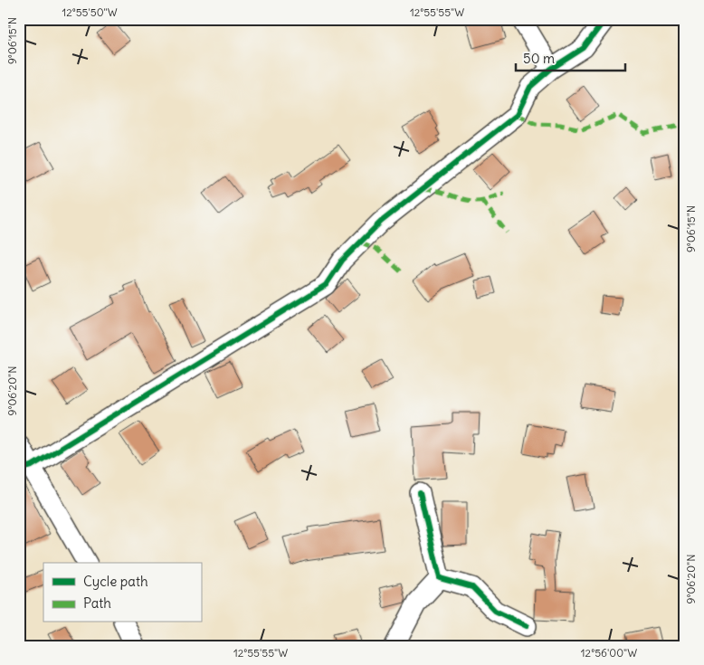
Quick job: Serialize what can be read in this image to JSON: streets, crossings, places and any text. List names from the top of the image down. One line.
{"legend":["Cycle path","Path"],"scale_bar":"50 m","coordinates":["12°55'50\"W","12°55'55\"W","9°06'15\"N","9°06'20\"N","12°56'00\"W"]}
